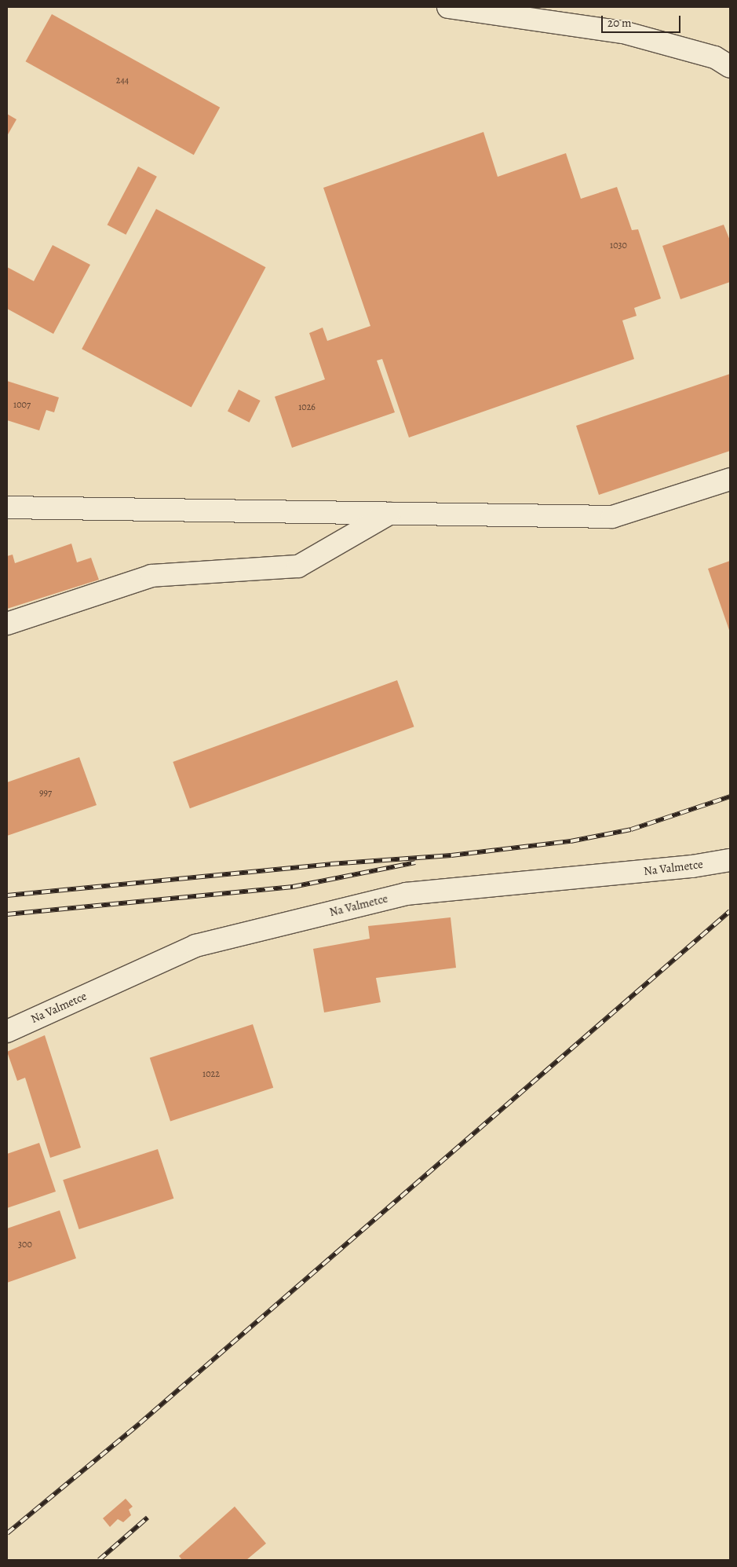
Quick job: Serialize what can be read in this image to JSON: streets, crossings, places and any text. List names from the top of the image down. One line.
{"streets":{"street":["Na Valmetce"]},"house_numbers":["244","1030","1007","1026","997","1022","300"],"scale_bar":"20 m"}
